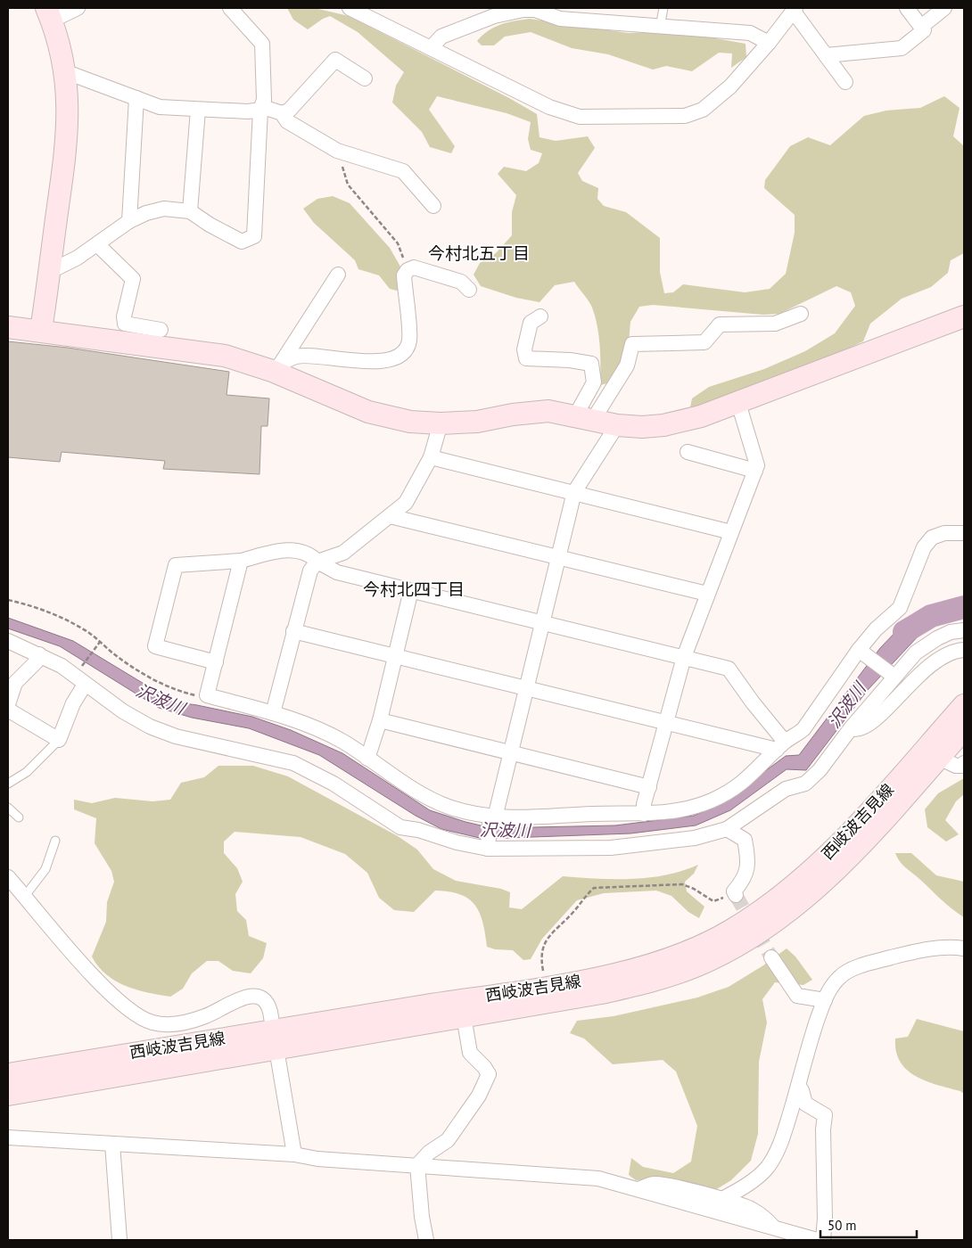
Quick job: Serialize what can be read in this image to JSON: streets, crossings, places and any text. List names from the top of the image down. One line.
{"streets":{"main road":["西岐波吉見線"]},"districts":["今村北五丁目","今村北四丁目"],"water":["沢波川"],"scale_bar":"50 m"}
